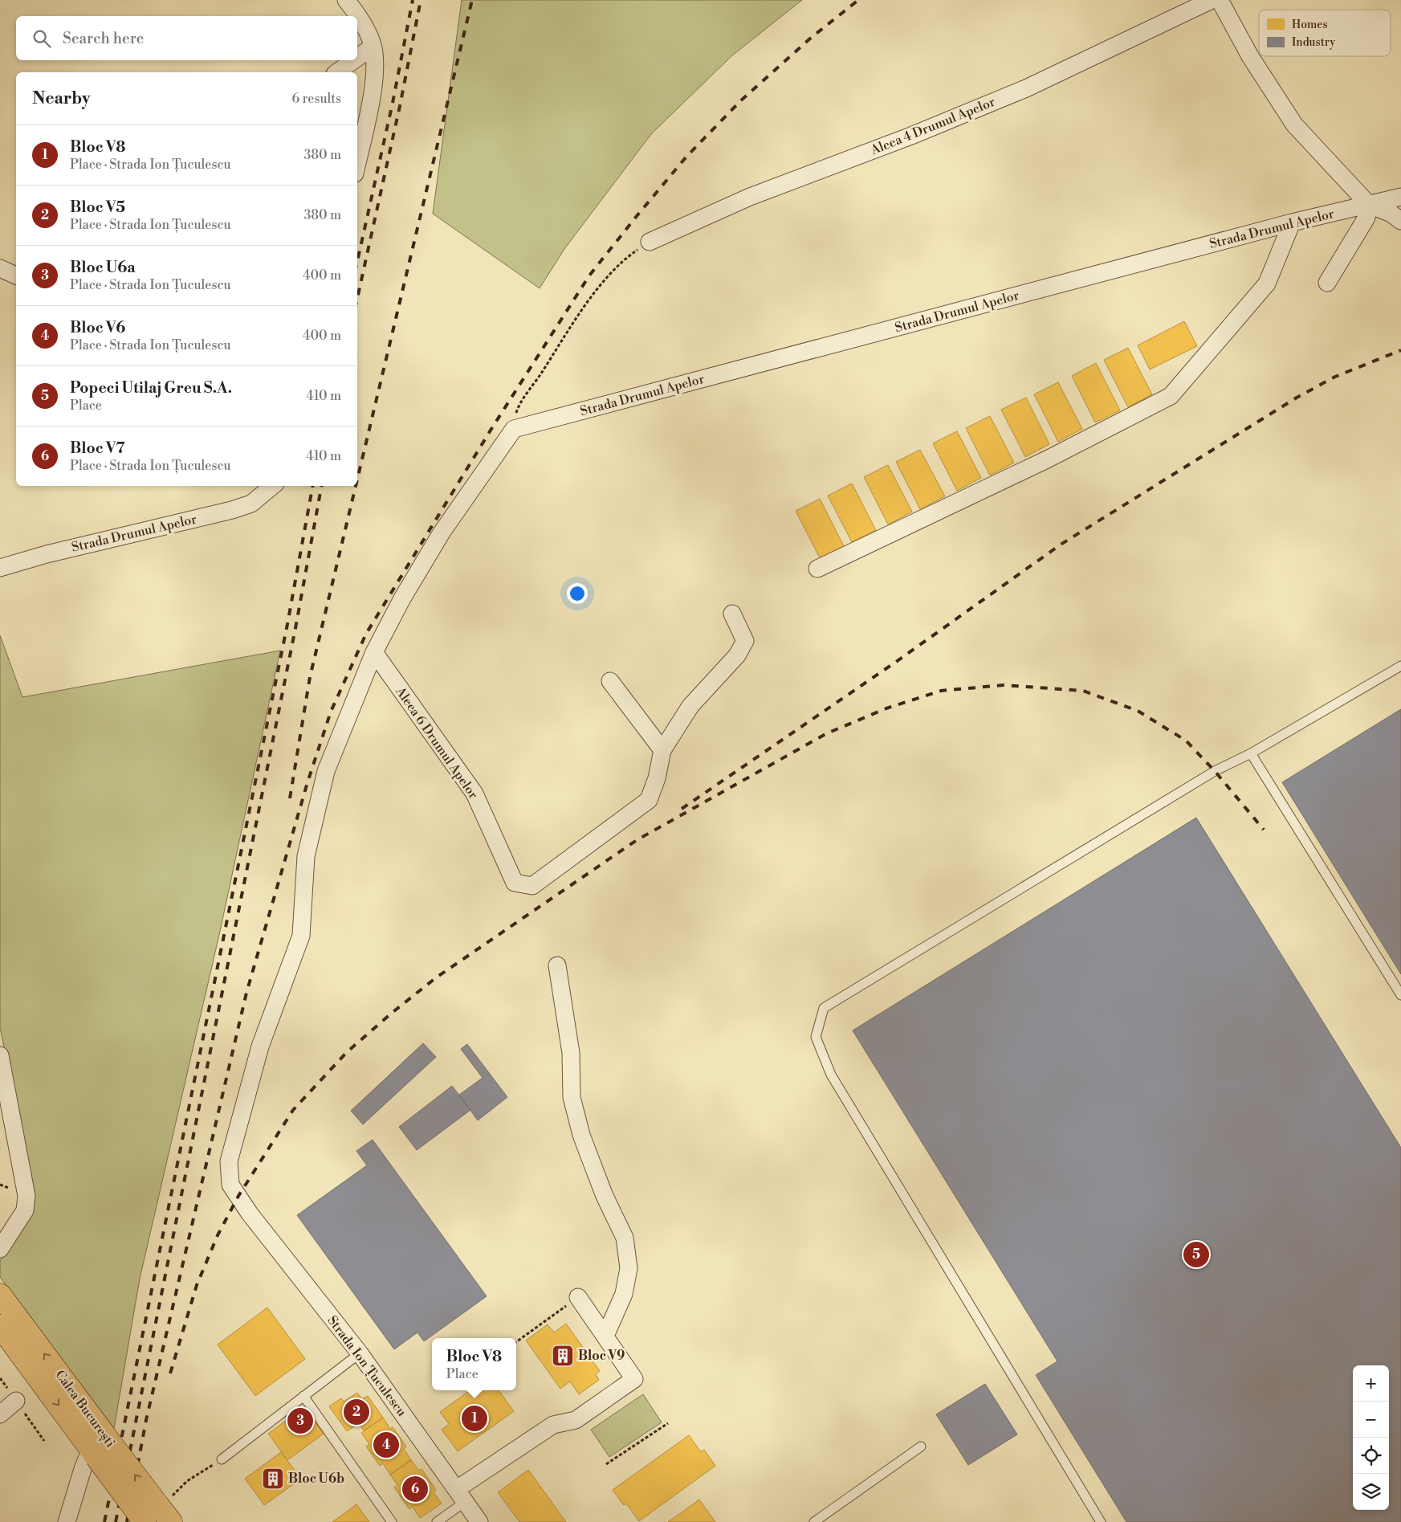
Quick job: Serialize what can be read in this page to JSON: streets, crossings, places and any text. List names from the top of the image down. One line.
{"streets":{"main road":["Calea București"],"street":["Aleea 4 Drumul Apelor","Strada Drumul Apelor","Aleea 6 Drumul Apelor","Strada Ion Țuculescu"]},"crossings":[["Aleea 6 Drumul Apelor","Strada Ion Țuculescu"]],"places":{"building":["Bloc V9","Bloc U6b"]},"legend":["Homes","Industry"],"page":{"search":"Search here","heading":["Nearby","6 results"],"list":[{"mark":"1","name":"Bloc V8","note":"Place · Strada Ion Țuculescu","value":"380 m"},{"mark":"2","name":"Bloc V5","note":"Place · Strada Ion Țuculescu","value":"380 m"},{"mark":"3","name":"Bloc U6a","note":"Place · Strada Ion Țuculescu","value":"400 m"},{"mark":"4","name":"Bloc V6","note":"Place · Strada Ion Țuculescu","value":"400 m"},{"mark":"5","name":"Popeci Utilaj Greu S.A.","note":"Place","value":"410 m"},{"mark":"6","name":"Bloc V7","note":"Place · Strada Ion Țuculescu","value":"410 m"}],"pins":["5","2","1","3","4","6"],"popup":["Bloc V8","Place"],"map_buttons":["+","−"]}}
